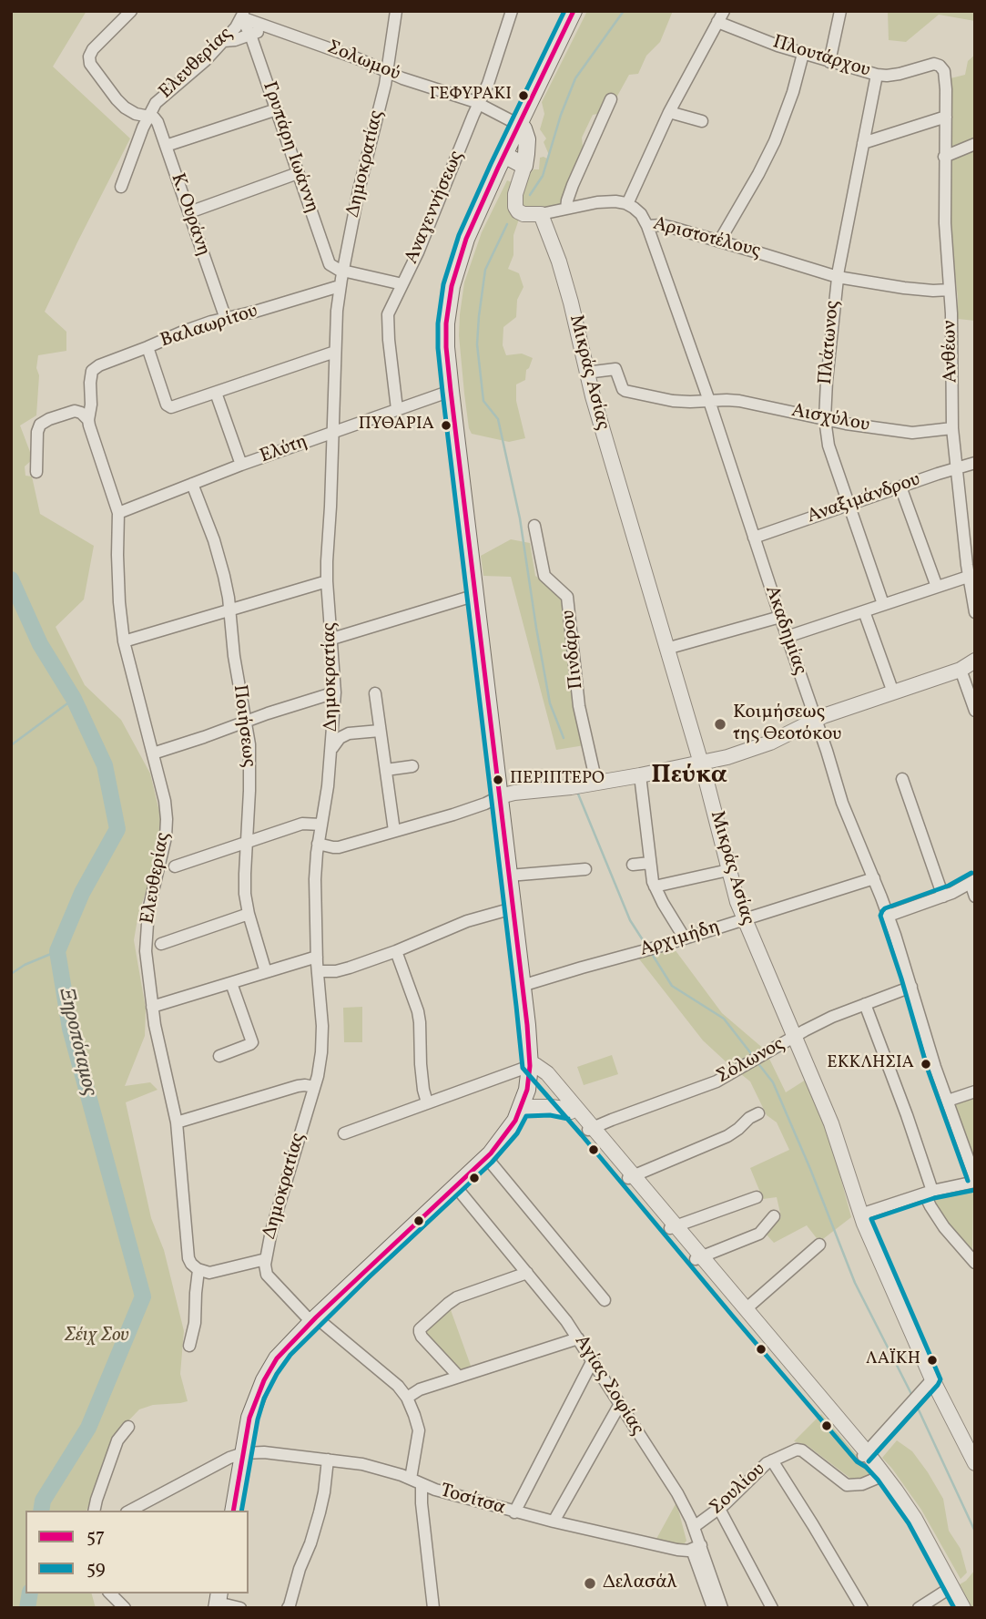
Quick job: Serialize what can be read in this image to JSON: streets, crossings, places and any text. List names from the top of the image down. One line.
{"streets":{"street":["Πλουτάρχου","Σολωμού","Ελευθερίας","Γρυπάρη Ιωάννη","Δημοκρατίας","Αναγεννήσεως","Κ. Ουράνη","Αριστοτέλους","Βαλαωρίτου","Πλάτωνος","Ανθέων","Μικράς Ασίας","Αισχύλου","Ελύτη","Αναξιμάνδρου","Ακαδημίας","Πινδάρου","Ποιήσεως","Αρχιμήδη","Σόλωνος","Αγίας Σοφίας","Σουλίου","Τοσίτσα"]},"crossings":[["Πλουτάρχου","Πλάτωνος"],["Πλουτάρχου","Ανθέων"],["Σολωμού","Ελευθερίας"],["Σολωμού","Γρυπάρη Ιωάννη"],["Σολωμού","Δημοκρατίας"],["Σολωμού","Αναγεννήσεως"],["Ελευθερίας","Γρυπάρη Ιωάννη"],["Ελευθερίας","Κ. Ουράνη"],["Ελευθερίας","Βαλαωρίτου"],["Ελευθερίας","Ελύτη"],["Γρυπάρη Ιωάννη","Δημοκρατίας"],["Δημοκρατίας","Βαλαωρίτου"],["Δημοκρατίας","Ελύτη"],["Αναγεννήσεως","Ελύτη"],["Κ. Ουράνη","Βαλαωρίτου"],["Αριστοτέλους","Πλάτωνος"],["Αριστοτέλους","Ανθέων"],["Αριστοτέλους","Ακαδημίας"],["Πλάτωνος","Αισχύλου"],["Πλάτωνος","Αναξιμάνδρου"],["Ανθέων","Αισχύλου"],["Ανθέων","Αναξιμάνδρου"],["Μικράς Ασίας","Αισχύλου"],["Μικράς Ασίας","Αρχιμήδη"],["Μικράς Ασίας","Σόλωνος"],["Αισχύλου","Ακαδημίας"],["Ελύτη","Ποιήσεως"],["Αναξιμάνδρου","Ακαδημίας"],["Ακαδημίας","Αρχιμήδη"],["Ακαδημίας","Σόλωνος"],["Αγίας Σοφίας","Σουλίου"],["Αγίας Σοφίας","Τοσίτσα"]],"districts":["Πεύκα"],"water":["Ξηροπόταμος"],"parks":["Σέιχ Σου"],"places":["ΓΕΦΥΡΑΚΙ","ΠΥΘΑΡΙΑ","Κοιμήσεως της Θεοτόκου","ΠΕΡΙΠΤΕΡΟ","ΕΚΚΛΗΣΙΑ","ΛΑΪΚΗ","Δελασάλ"],"lines":["transit line 57","transit line 59"],"legend":["57","59"]}
